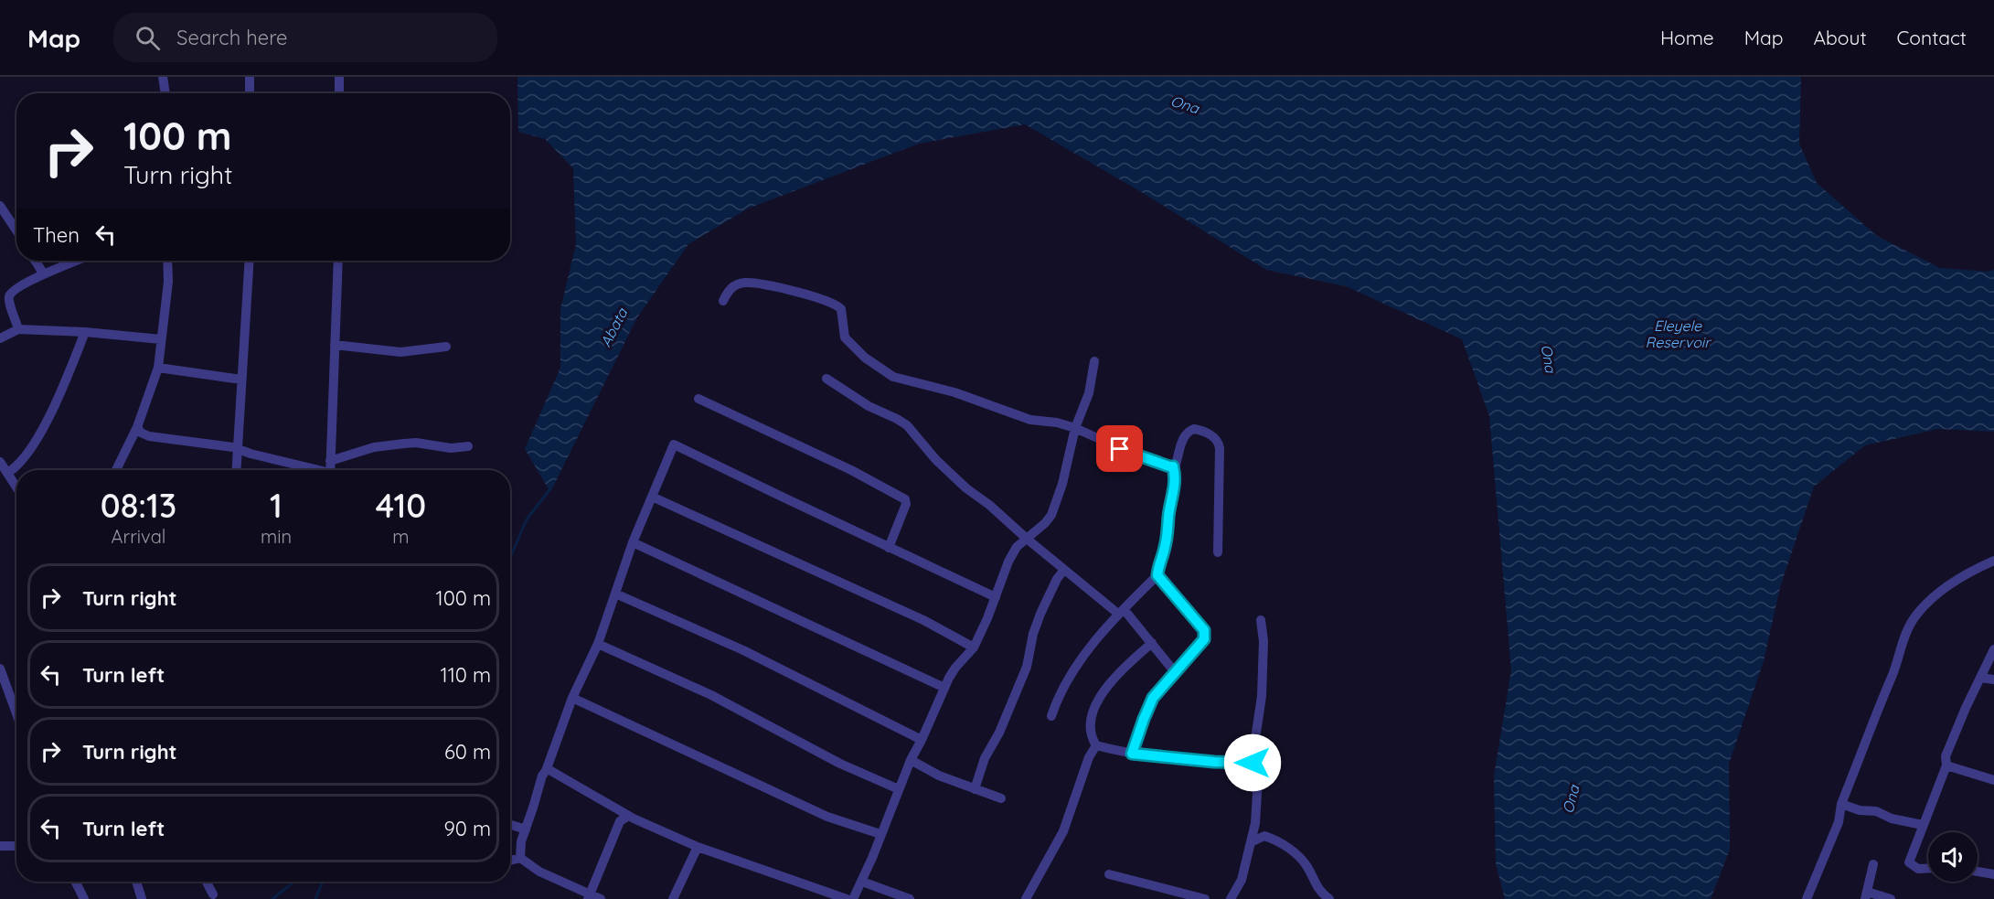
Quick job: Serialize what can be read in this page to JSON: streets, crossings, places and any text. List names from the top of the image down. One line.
{"water":["Ona","Eleyele Reservoir","Abata"],"page":{"header":"Map","search":"Search here","nav":["Home","Map","About","Contact"],"turn":["100 m","Turn right"],"then":"Then","eta":["08:13","Arrival","1","min","410","m"],"list":[{"name":"Turn right","value":"100 m"},{"name":"Turn left","value":"110 m"},{"name":"Turn right","value":"60 m"},{"name":"Turn left","value":"90 m"}]}}
